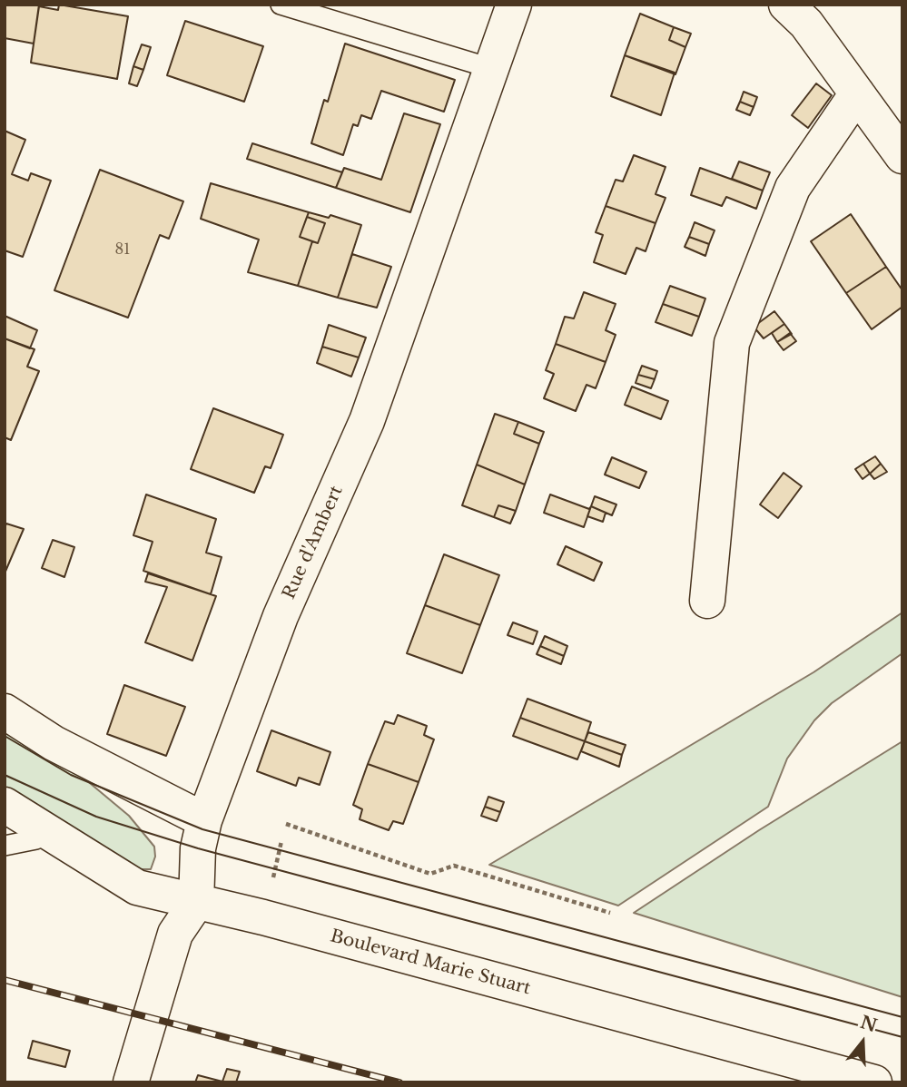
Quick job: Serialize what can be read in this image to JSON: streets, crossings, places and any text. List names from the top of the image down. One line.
{"streets":{"street":["Rue d'Ambert","Boulevard Marie Stuart"]},"crossings":[["Rue d'Ambert","Boulevard Marie Stuart"]],"house_numbers":["81"],"north":"top"}
